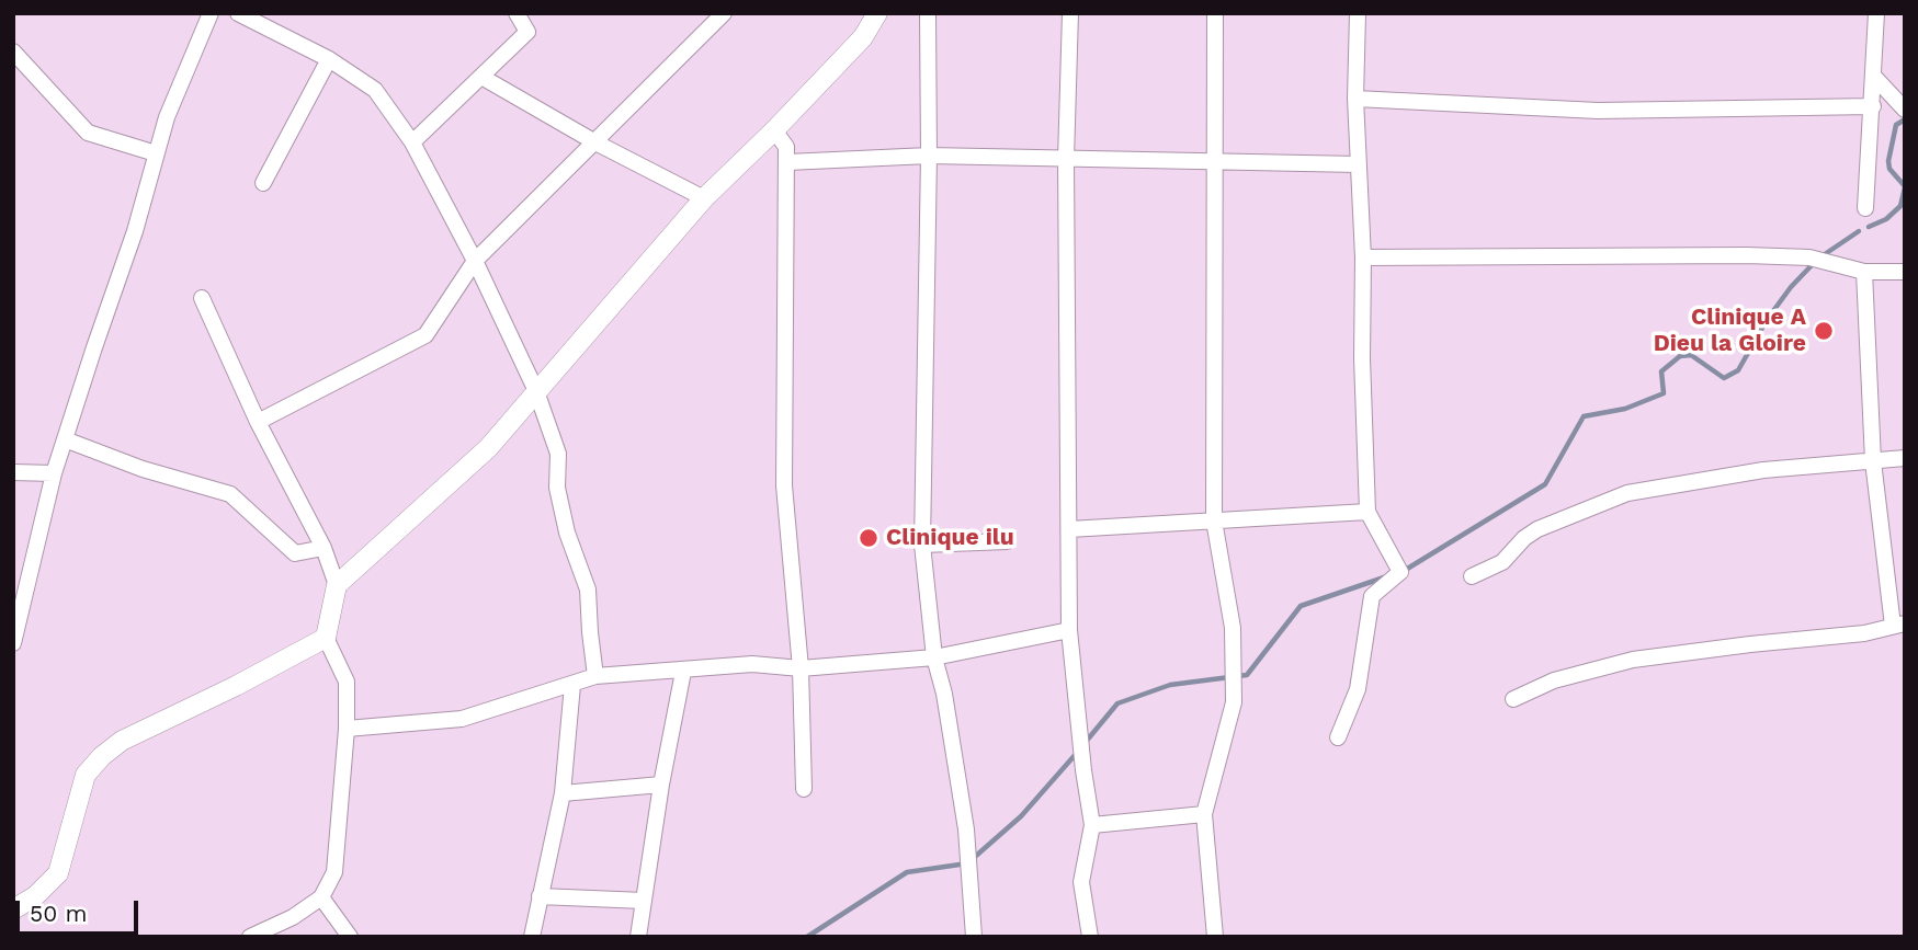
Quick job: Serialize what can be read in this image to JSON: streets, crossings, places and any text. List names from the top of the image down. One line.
{"places":["Clinique A Dieu la Gloire","Clinique ilu"],"scale_bar":"50 m"}
